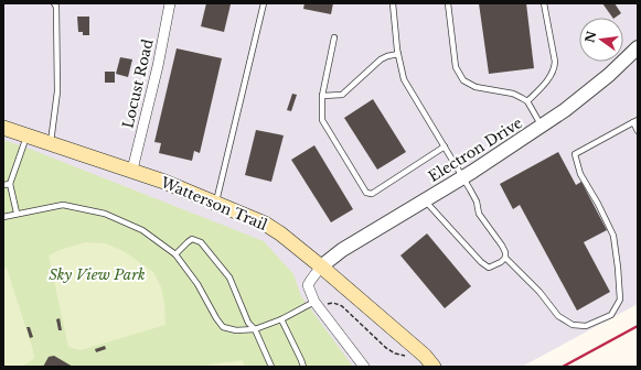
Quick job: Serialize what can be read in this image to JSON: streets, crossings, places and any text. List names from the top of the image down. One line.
{"streets":{"main road":["Watterson Trail"],"street":["Locust Road","Electron Drive"]},"crossings":[["Locust Road","Watterson Trail"],["Electron Drive","Watterson Trail"]],"parks":["Sky View Park"],"north":"left"}
